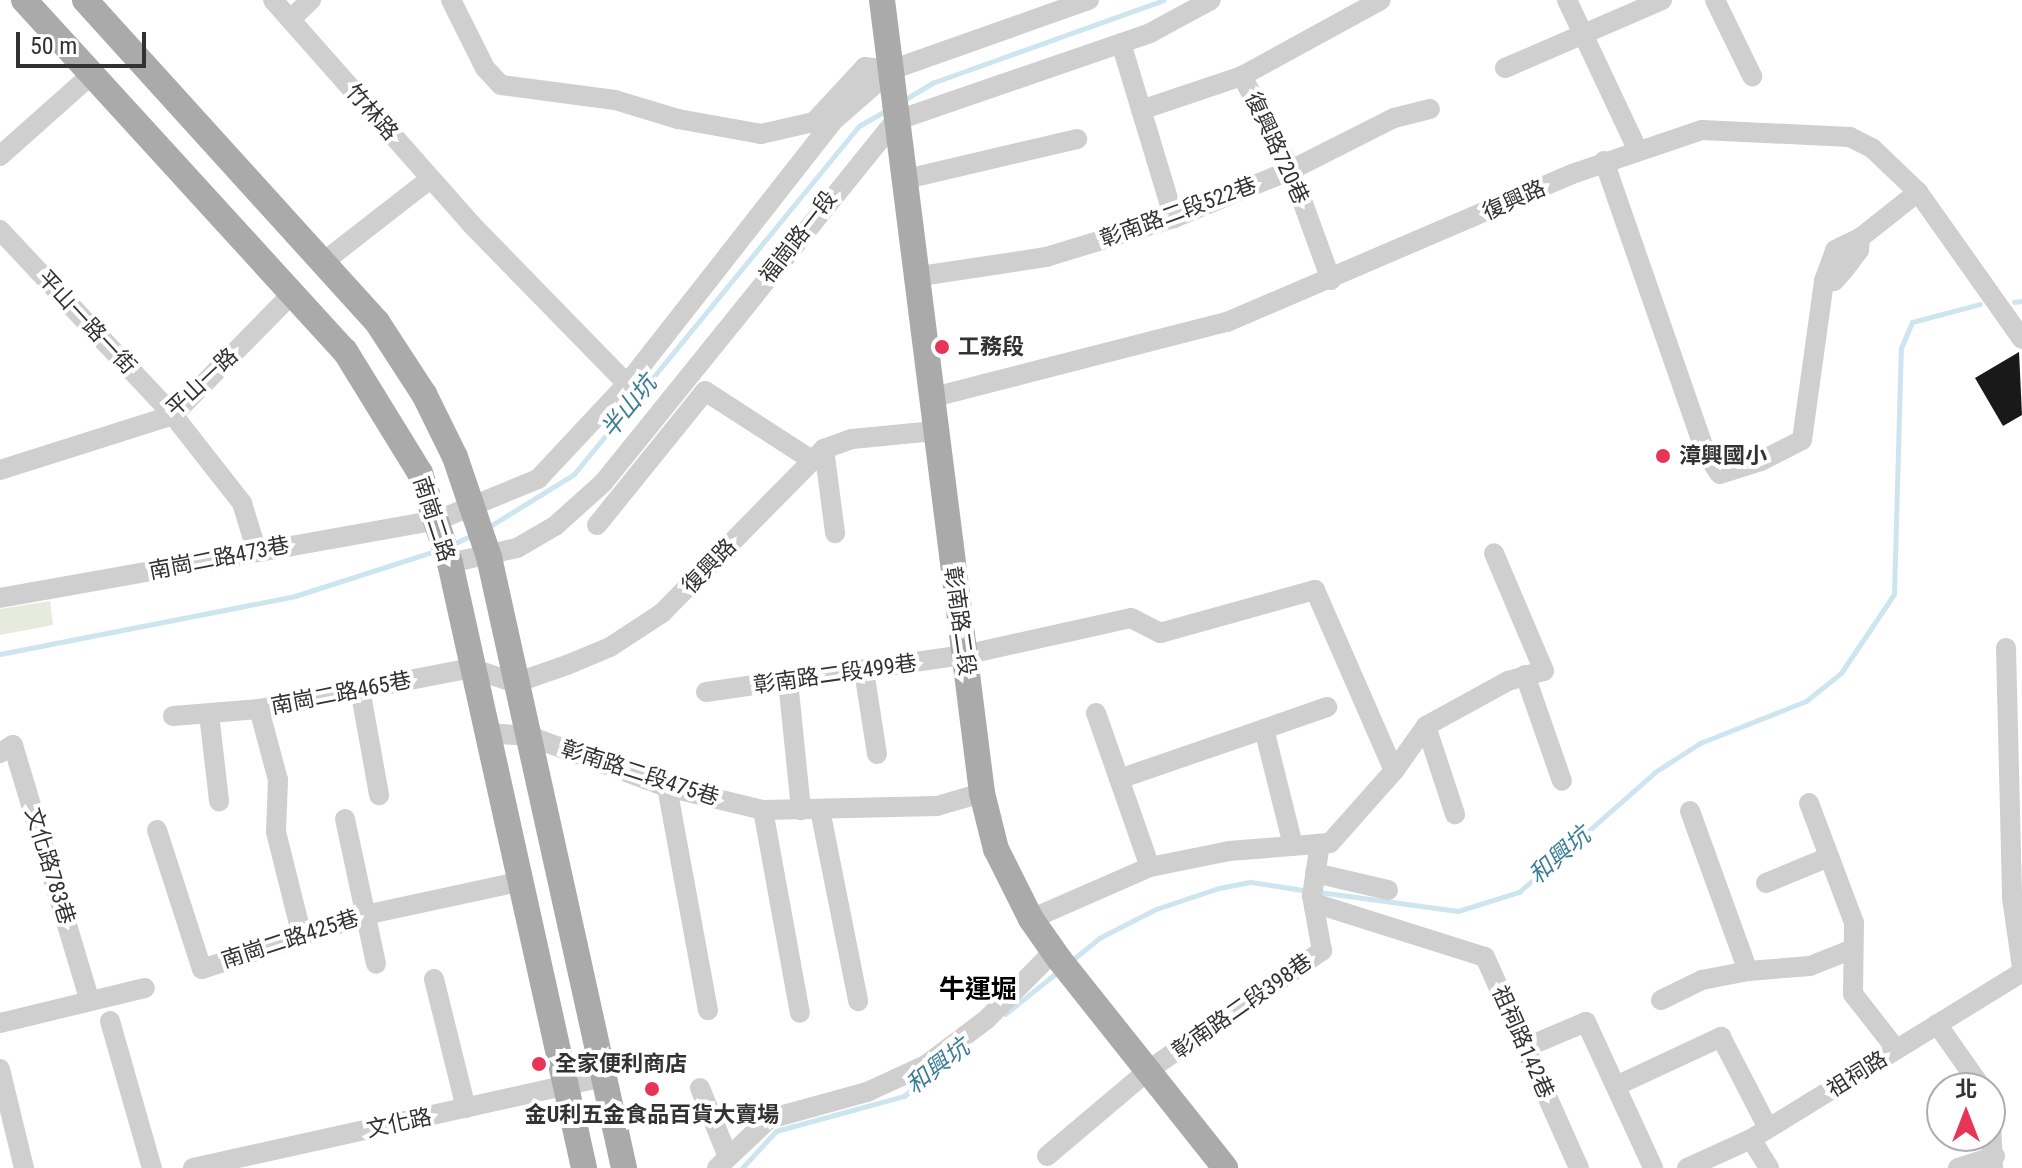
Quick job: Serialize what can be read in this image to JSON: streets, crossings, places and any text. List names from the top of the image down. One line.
{"streets":{"main road":["南崗二路","彰南路二段"],"street":["竹林路","復興路720巷","復興路","彰南路二段522巷","福崗路一段","平山一路一街","平山一路","南崗二路473巷","彰南路二段499巷","南崗二路465巷","彰南路二段475巷","文化路783巷","南崗二路425巷","彰南路二段398巷","祖祠路142巷","祖祠路","文化路"]},"crossings":[["竹林路","福崗路一段"],["復興路720巷","復興路"],["復興路720巷","彰南路二段522巷"],["復興路","南崗二路"],["復興路","彰南路二段"],["彰南路二段522巷","彰南路二段"],["福崗路一段","南崗二路"],["福崗路一段","南崗二路473巷"],["福崗路一段","彰南路二段"],["平山一路一街","平山一路"],["平山一路一街","南崗二路473巷"],["平山一路","南崗二路"],["南崗二路","南崗二路473巷"],["南崗二路","南崗二路465巷"],["南崗二路","彰南路二段475巷"],["南崗二路","南崗二路425巷"],["南崗二路","文化路"],["彰南路二段","彰南路二段499巷"],["彰南路二段","彰南路二段475巷"],["彰南路二段","彰南路二段398巷"],["彰南路二段398巷","祖祠路142巷"]],"districts":["牛運堀"],"water":["半山坑","和興坑"],"places":["工務段","漳興國小","全家便利商店","金U利五金食品百貨大賣場"],"scale_bar":"50 m","north":"top"}
